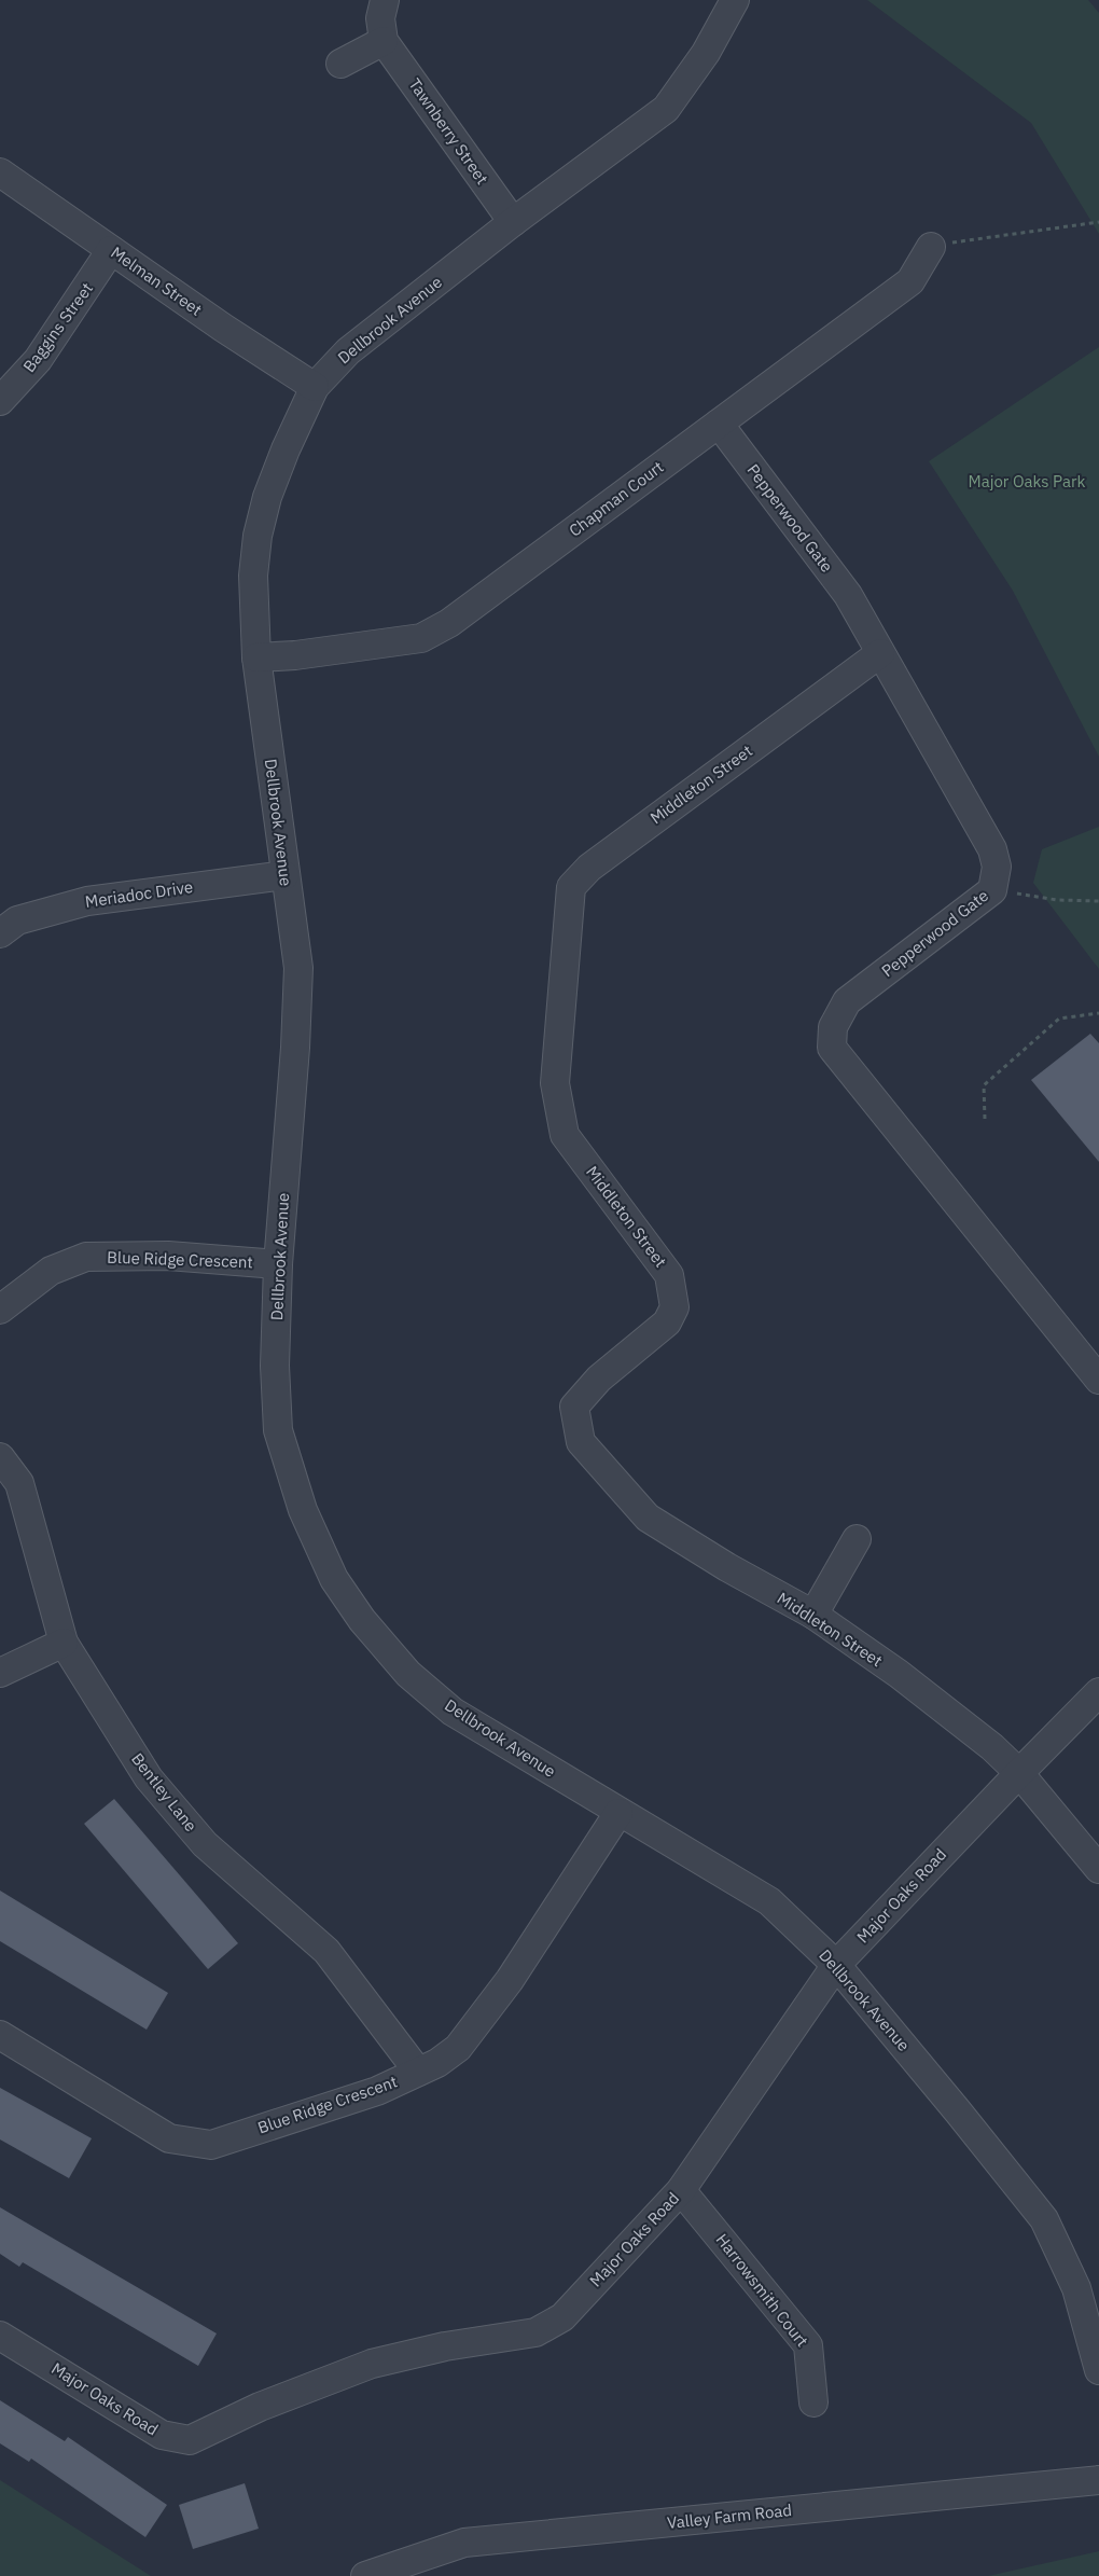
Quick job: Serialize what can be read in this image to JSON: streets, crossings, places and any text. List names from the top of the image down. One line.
{"streets":{"street":["Tawnberry Street","Melman Street","Dellbrook Avenue","Baggins Street","Chapman Court","Pepperwood Gate","Middleton Street","Meriadoc Drive","Blue Ridge Crescent","Bentley Lane","Major Oaks Road","Harrowsmith Court","Valley Farm Road"]},"crossings":[["Tawnberry Street","Dellbrook Avenue"],["Melman Street","Dellbrook Avenue"],["Melman Street","Baggins Street"],["Dellbrook Avenue","Chapman Court"],["Dellbrook Avenue","Meriadoc Drive"],["Dellbrook Avenue","Blue Ridge Crescent"],["Dellbrook Avenue","Major Oaks Road"],["Chapman Court","Pepperwood Gate"],["Pepperwood Gate","Middleton Street"],["Middleton Street","Major Oaks Road"],["Blue Ridge Crescent","Bentley Lane"],["Major Oaks Road","Harrowsmith Court"]],"parks":["Major Oaks Park"]}
